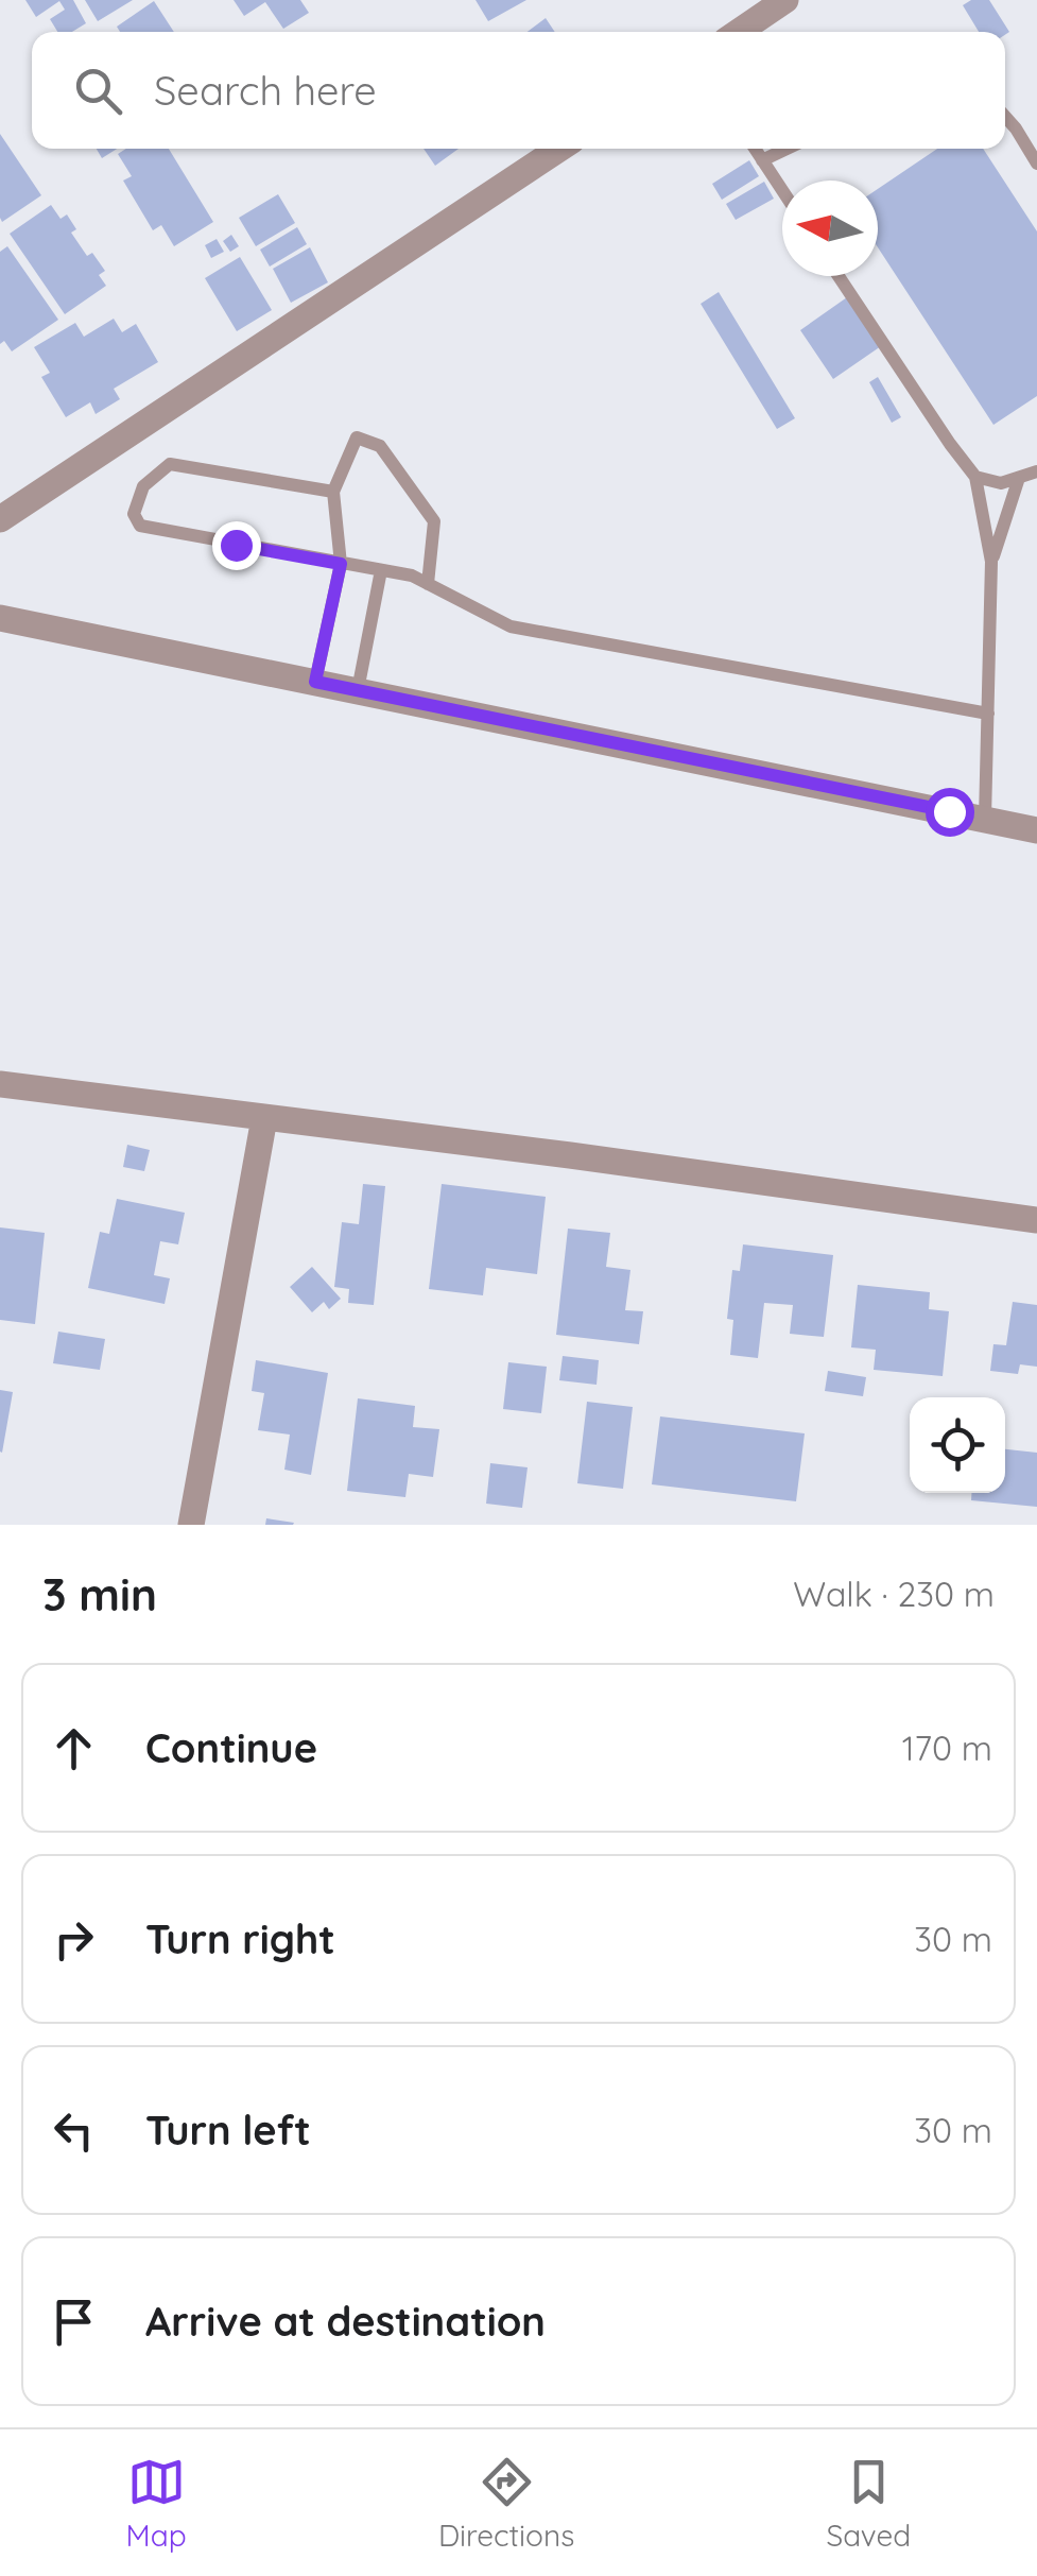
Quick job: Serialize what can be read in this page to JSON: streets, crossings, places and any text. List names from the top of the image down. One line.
{"north":"left","page":{"search":"Search here","heading":["3 min","Walk · 230 m"],"list":[["Continue","170 m"],["Turn right","30 m"],["Turn left","30 m"],"Arrive at destination"],"nav":["Map","Directions","Saved"]}}
